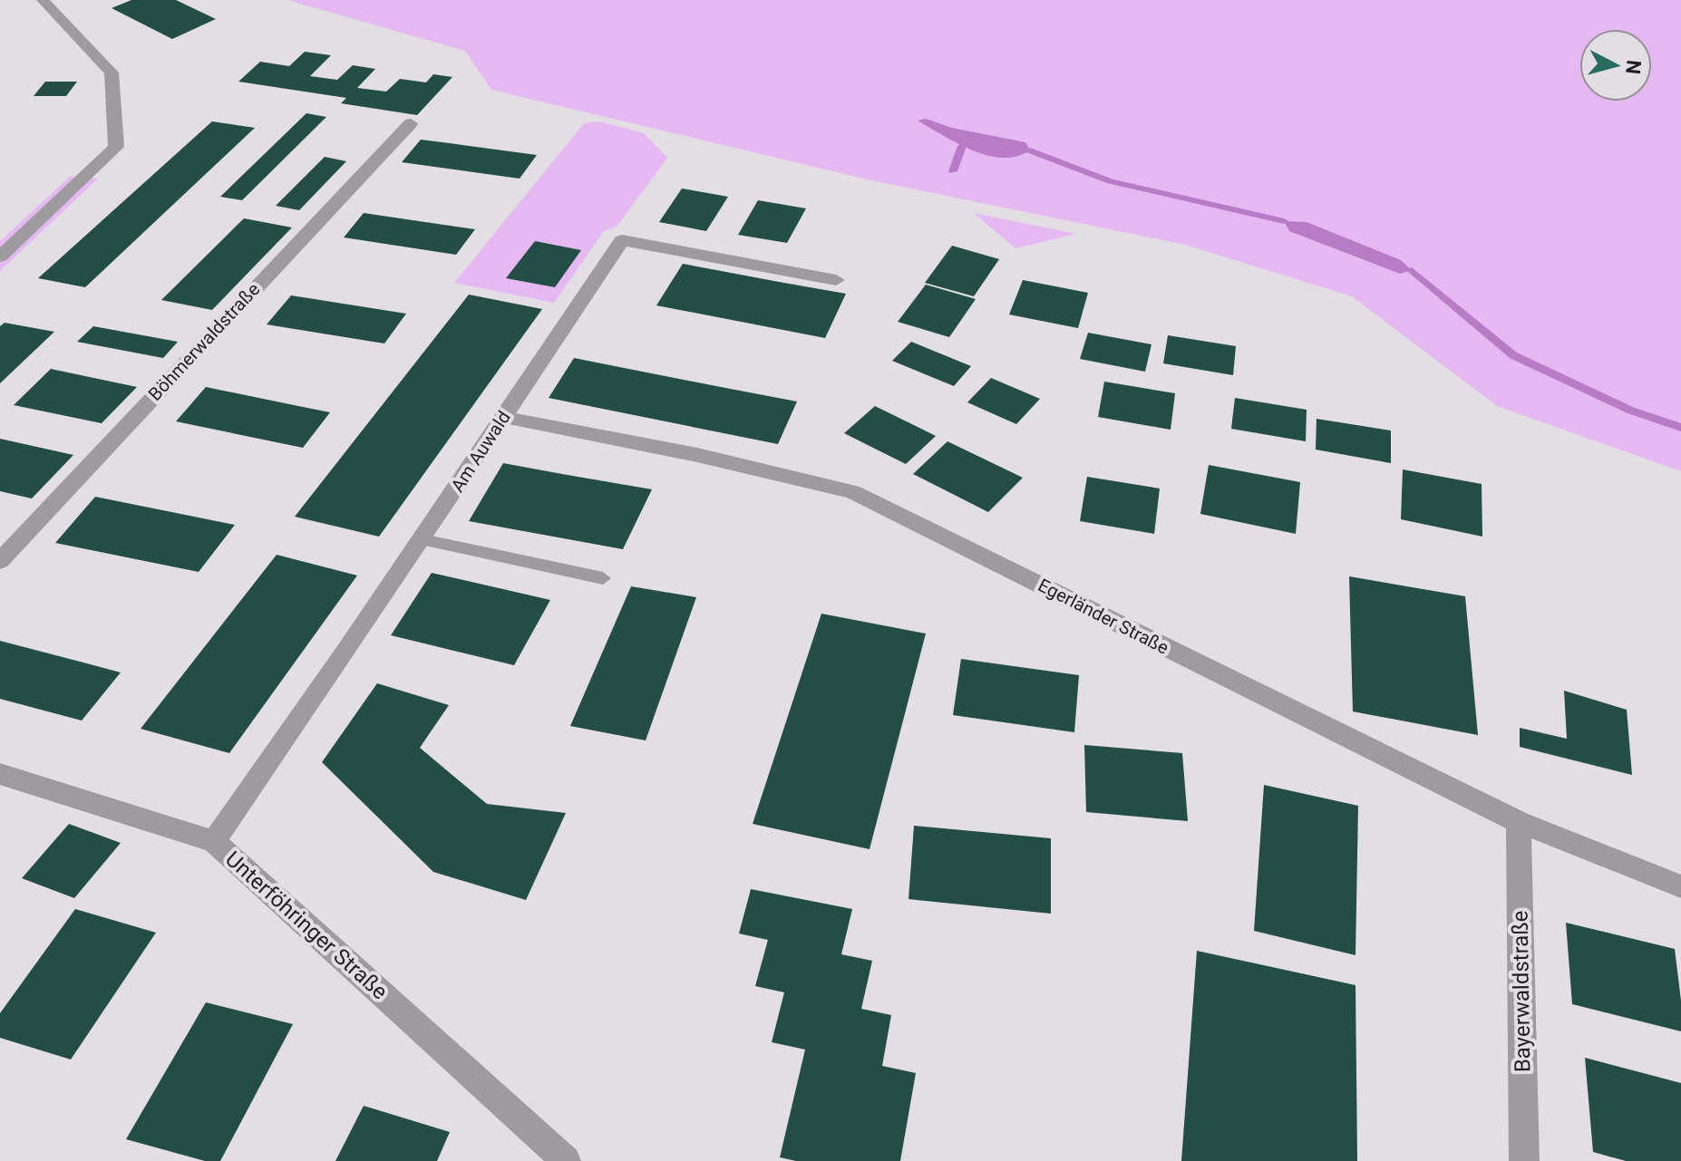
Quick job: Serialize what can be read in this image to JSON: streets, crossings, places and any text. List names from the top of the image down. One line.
{"streets":{"street":["Böhmerwaldstraße","Am Auwald","Egerländer Straße","Unterföhringer Straße","Bayerwaldstraße"]},"crossings":[["Am Auwald","Egerländer Straße"],["Am Auwald","Unterföhringer Straße"],["Egerländer Straße","Bayerwaldstraße"]],"north":"right"}
